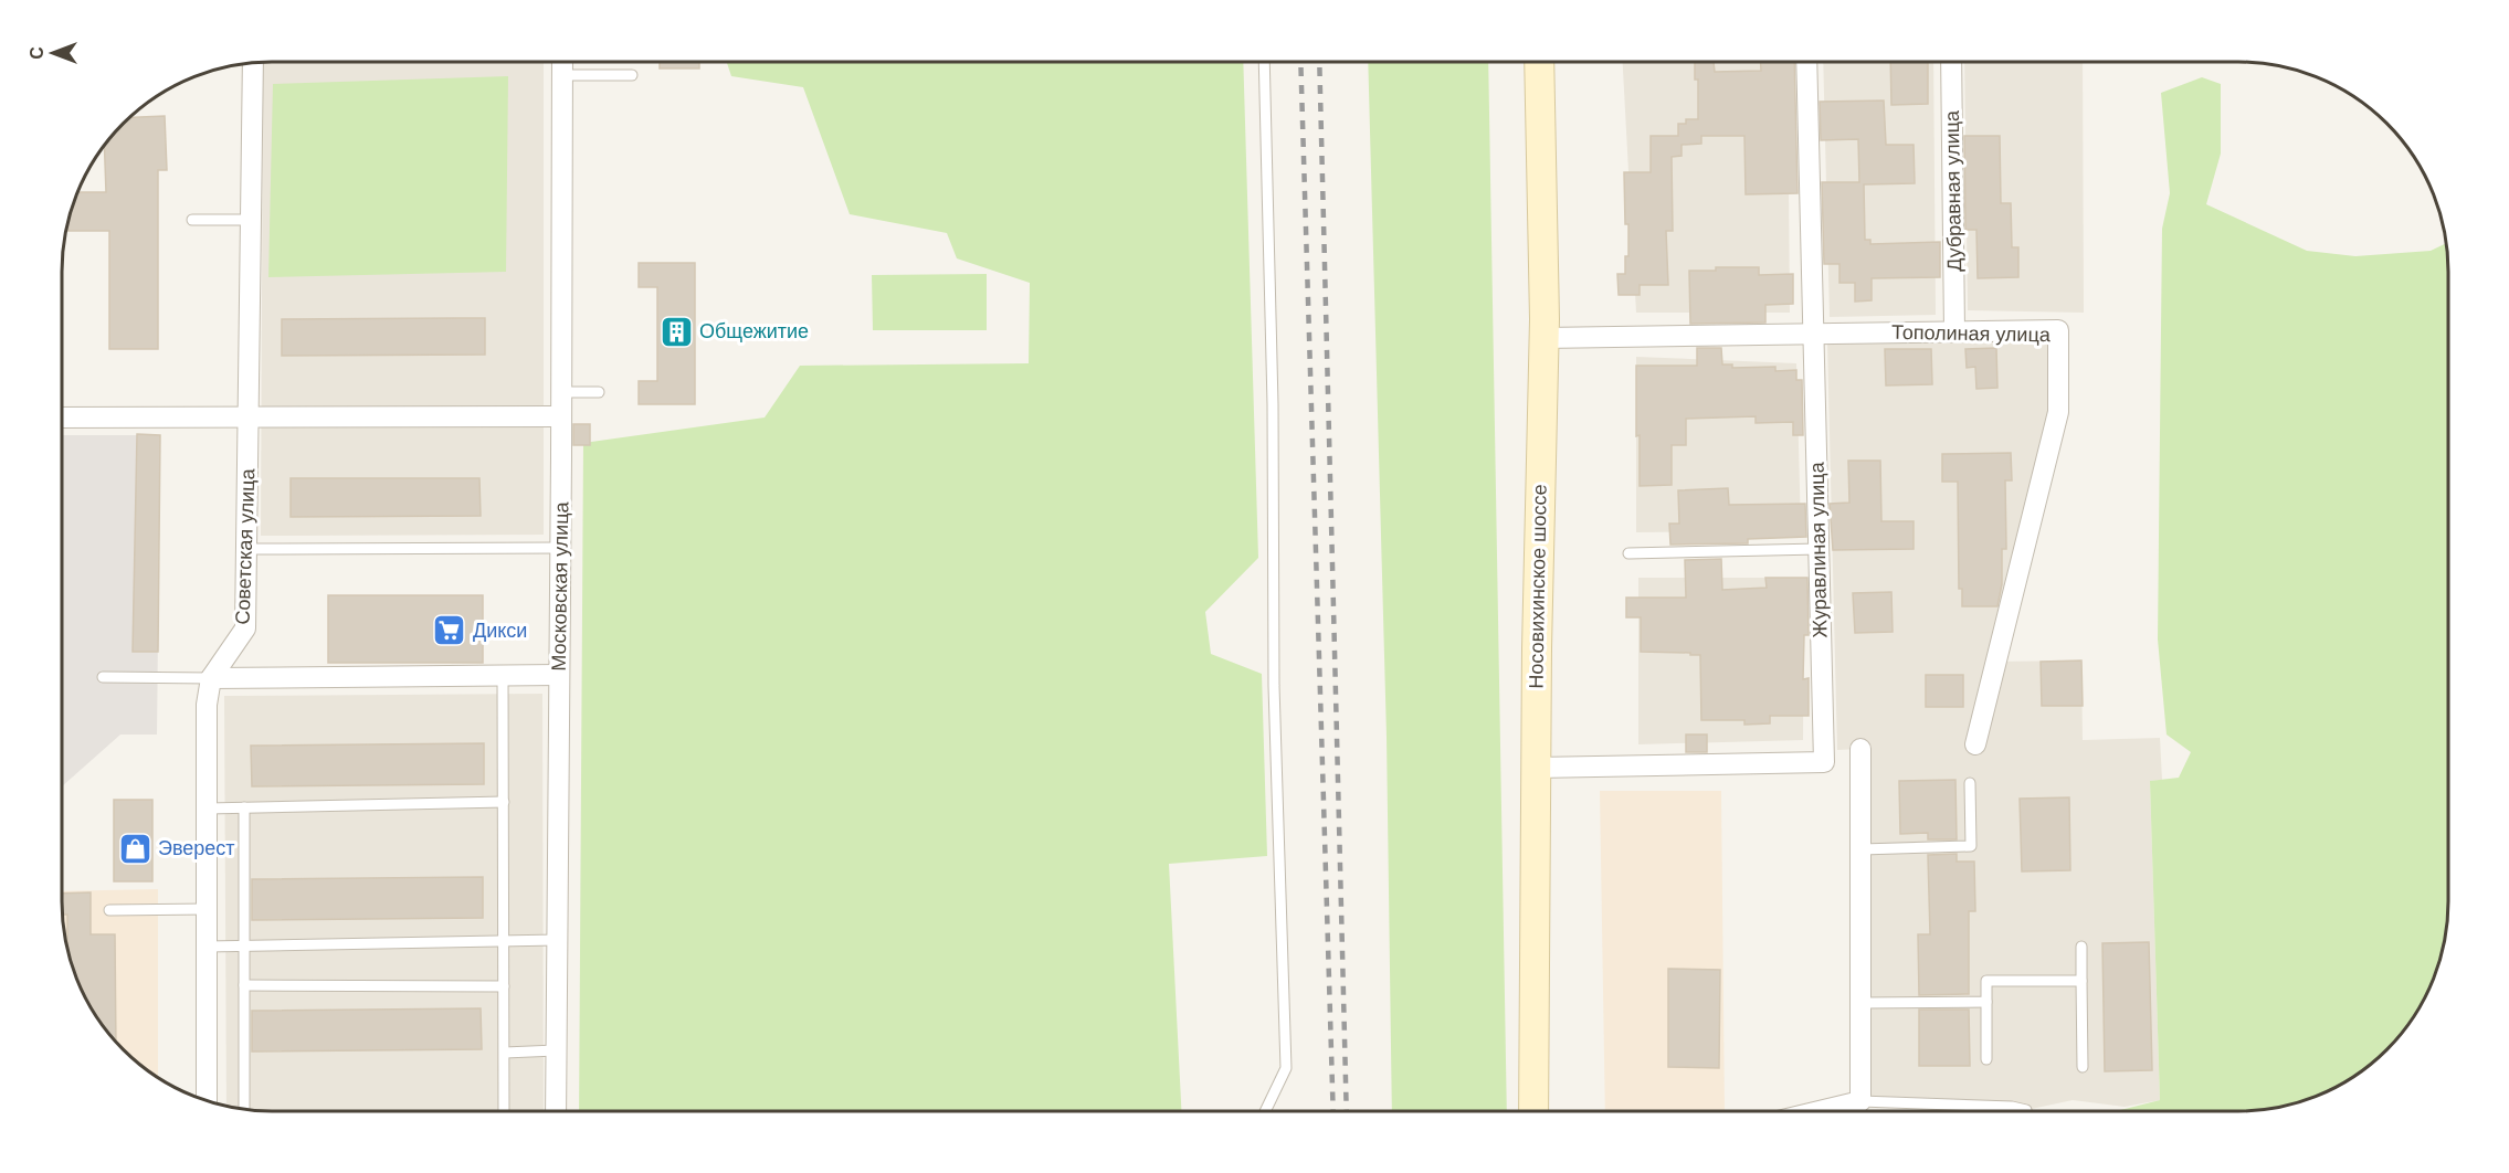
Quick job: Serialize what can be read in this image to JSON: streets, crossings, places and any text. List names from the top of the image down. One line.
{"streets":{"main road":["Носовихинское шоссе"],"street":["Дубравная улица","Тополиная улица","Советская улица","Журавлиная улица","Московская улица"]},"crossings":[["Дубравная улица","Тополиная улица"],["Тополиная улица","Журавлиная улица"],["Тополиная улица","Носовихинское шоссе"],["Журавлиная улица","Носовихинское шоссе"]],"places":{"building":["Общежитие"],"supermarket":["Дикси"],"shop":["Эверест"]},"north":"left"}
